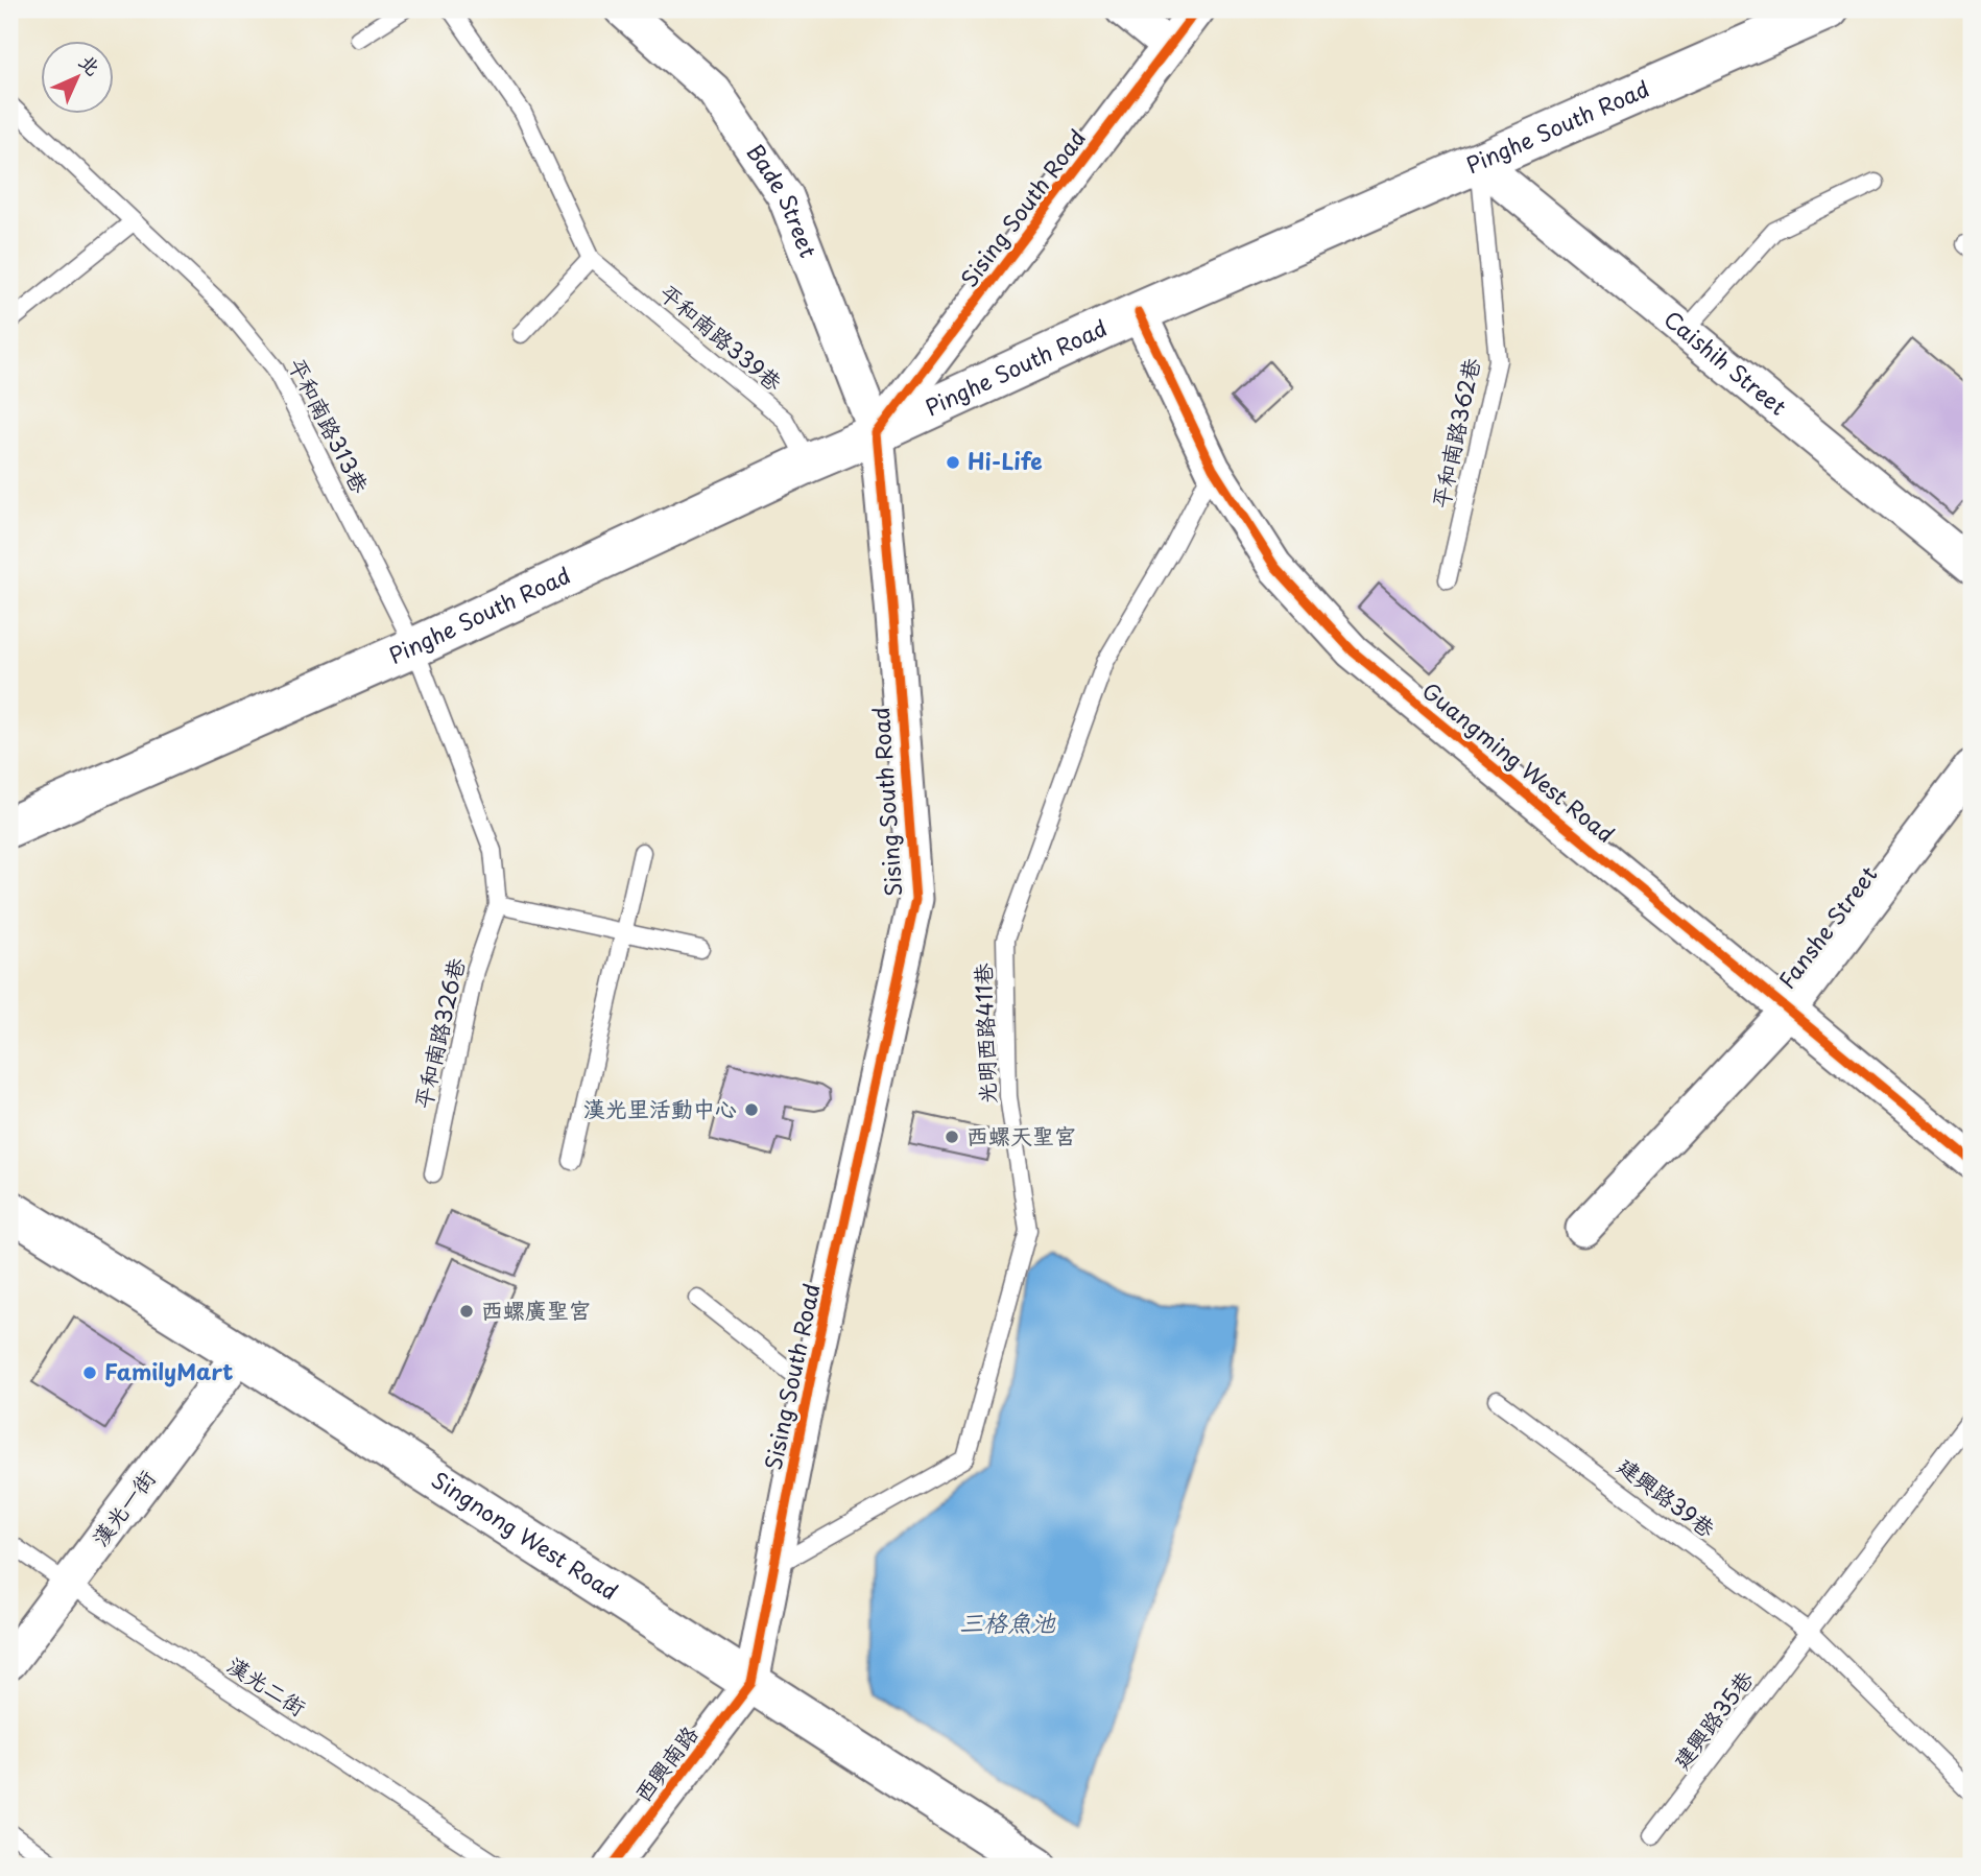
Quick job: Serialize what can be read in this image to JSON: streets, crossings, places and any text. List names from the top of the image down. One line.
{"streets":{"main road":["Pinghe South Road","Singnong West Road"],"street":["Bade Street","Sising South Road","Caishih Street","Guangming West Road","Fanshe Street","漢光一街","西興南路"],"lane":["平和南路339巷","平和南路313巷","平和南路362巷","平和南路326巷","光明西路411巷","建興路39巷","漢光二街","建興路35巷"]},"crossings":[["Pinghe South Road","Bade Street"],["Pinghe South Road","Sising South Road"],["Pinghe South Road","平和南路339巷"],["Pinghe South Road","Caishih Street"],["Pinghe South Road","平和南路313巷"],["Pinghe South Road","平和南路362巷"],["Pinghe South Road","Guangming West Road"],["Pinghe South Road","平和南路326巷"],["Bade Street","Sising South Road"],["Sising South Road","光明西路411巷"],["Sising South Road","Singnong West Road"],["Sising South Road","西興南路"],["Caishih Street","平和南路362巷"],["平和南路313巷","平和南路326巷"],["Guangming West Road","Fanshe Street"],["Guangming West Road","光明西路411巷"],["建興路39巷","建興路35巷"],["漢光一街","Singnong West Road"],["漢光一街","漢光二街"],["Singnong West Road","西興南路"]],"water":["三格魚池"],"places":["Hi-Life","漢光里活動中心","西螺天聖宮","西螺廣聖宮","FamilyMart"],"north":"top right"}
